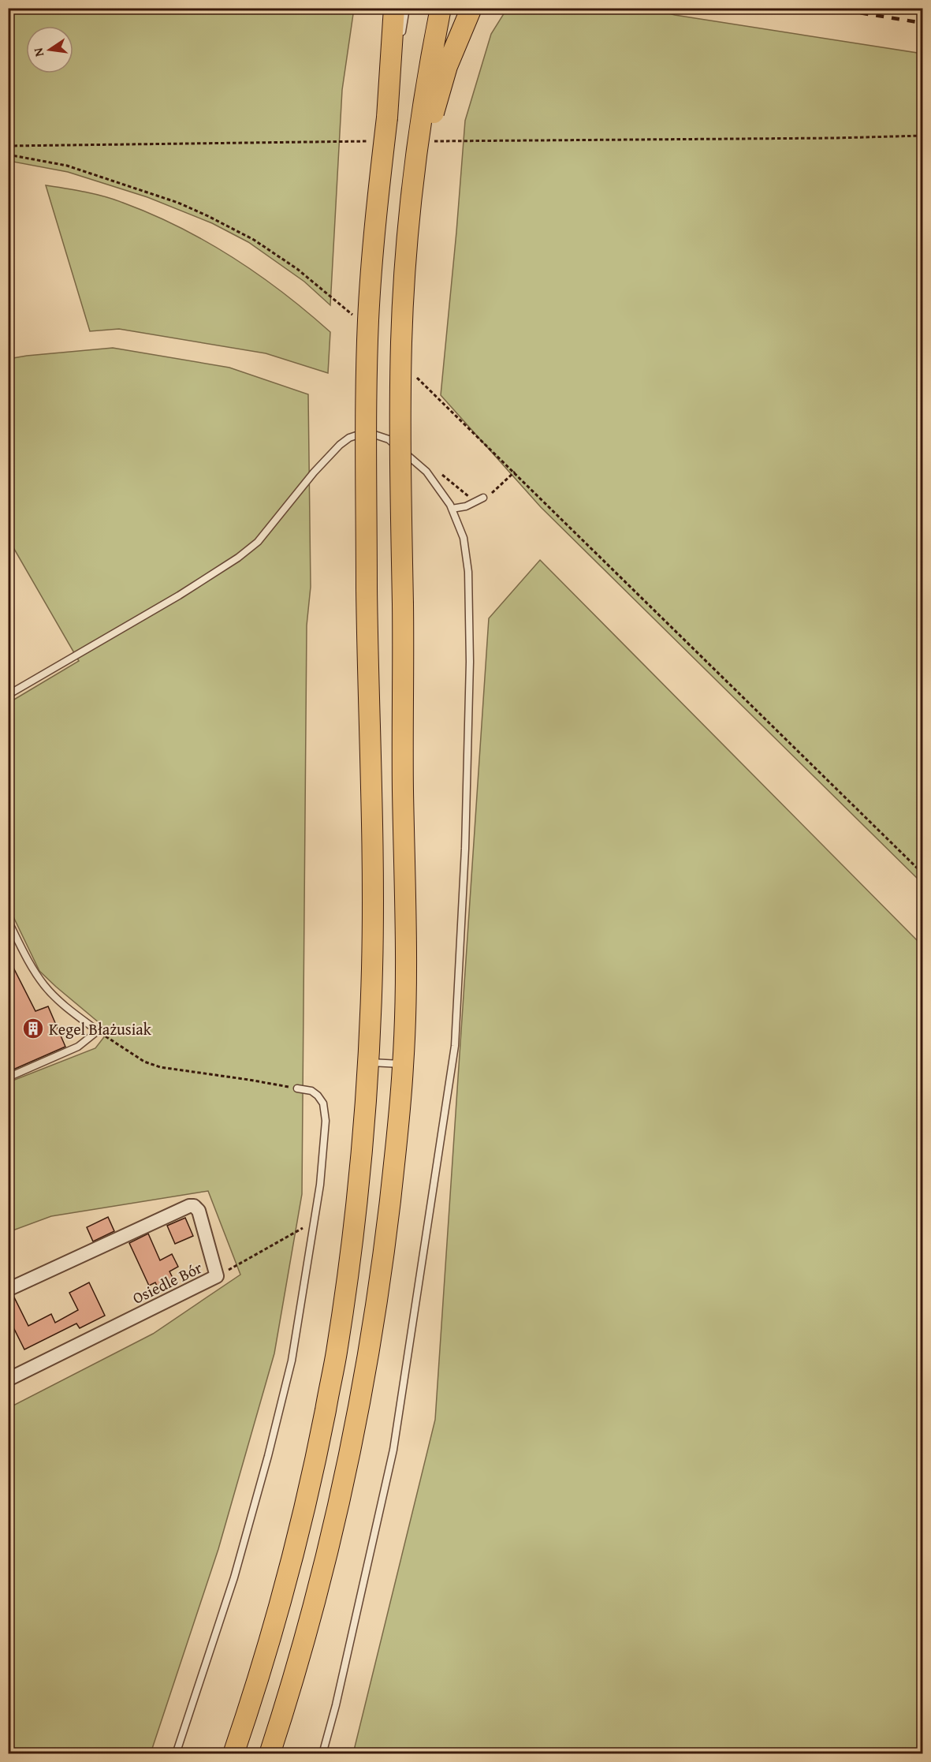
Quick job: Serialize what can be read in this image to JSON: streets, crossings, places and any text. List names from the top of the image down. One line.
{"streets":{"street":["Osiedle Bór"]},"places":{"building":["Kegel Błażusiak"]},"north":"left"}
